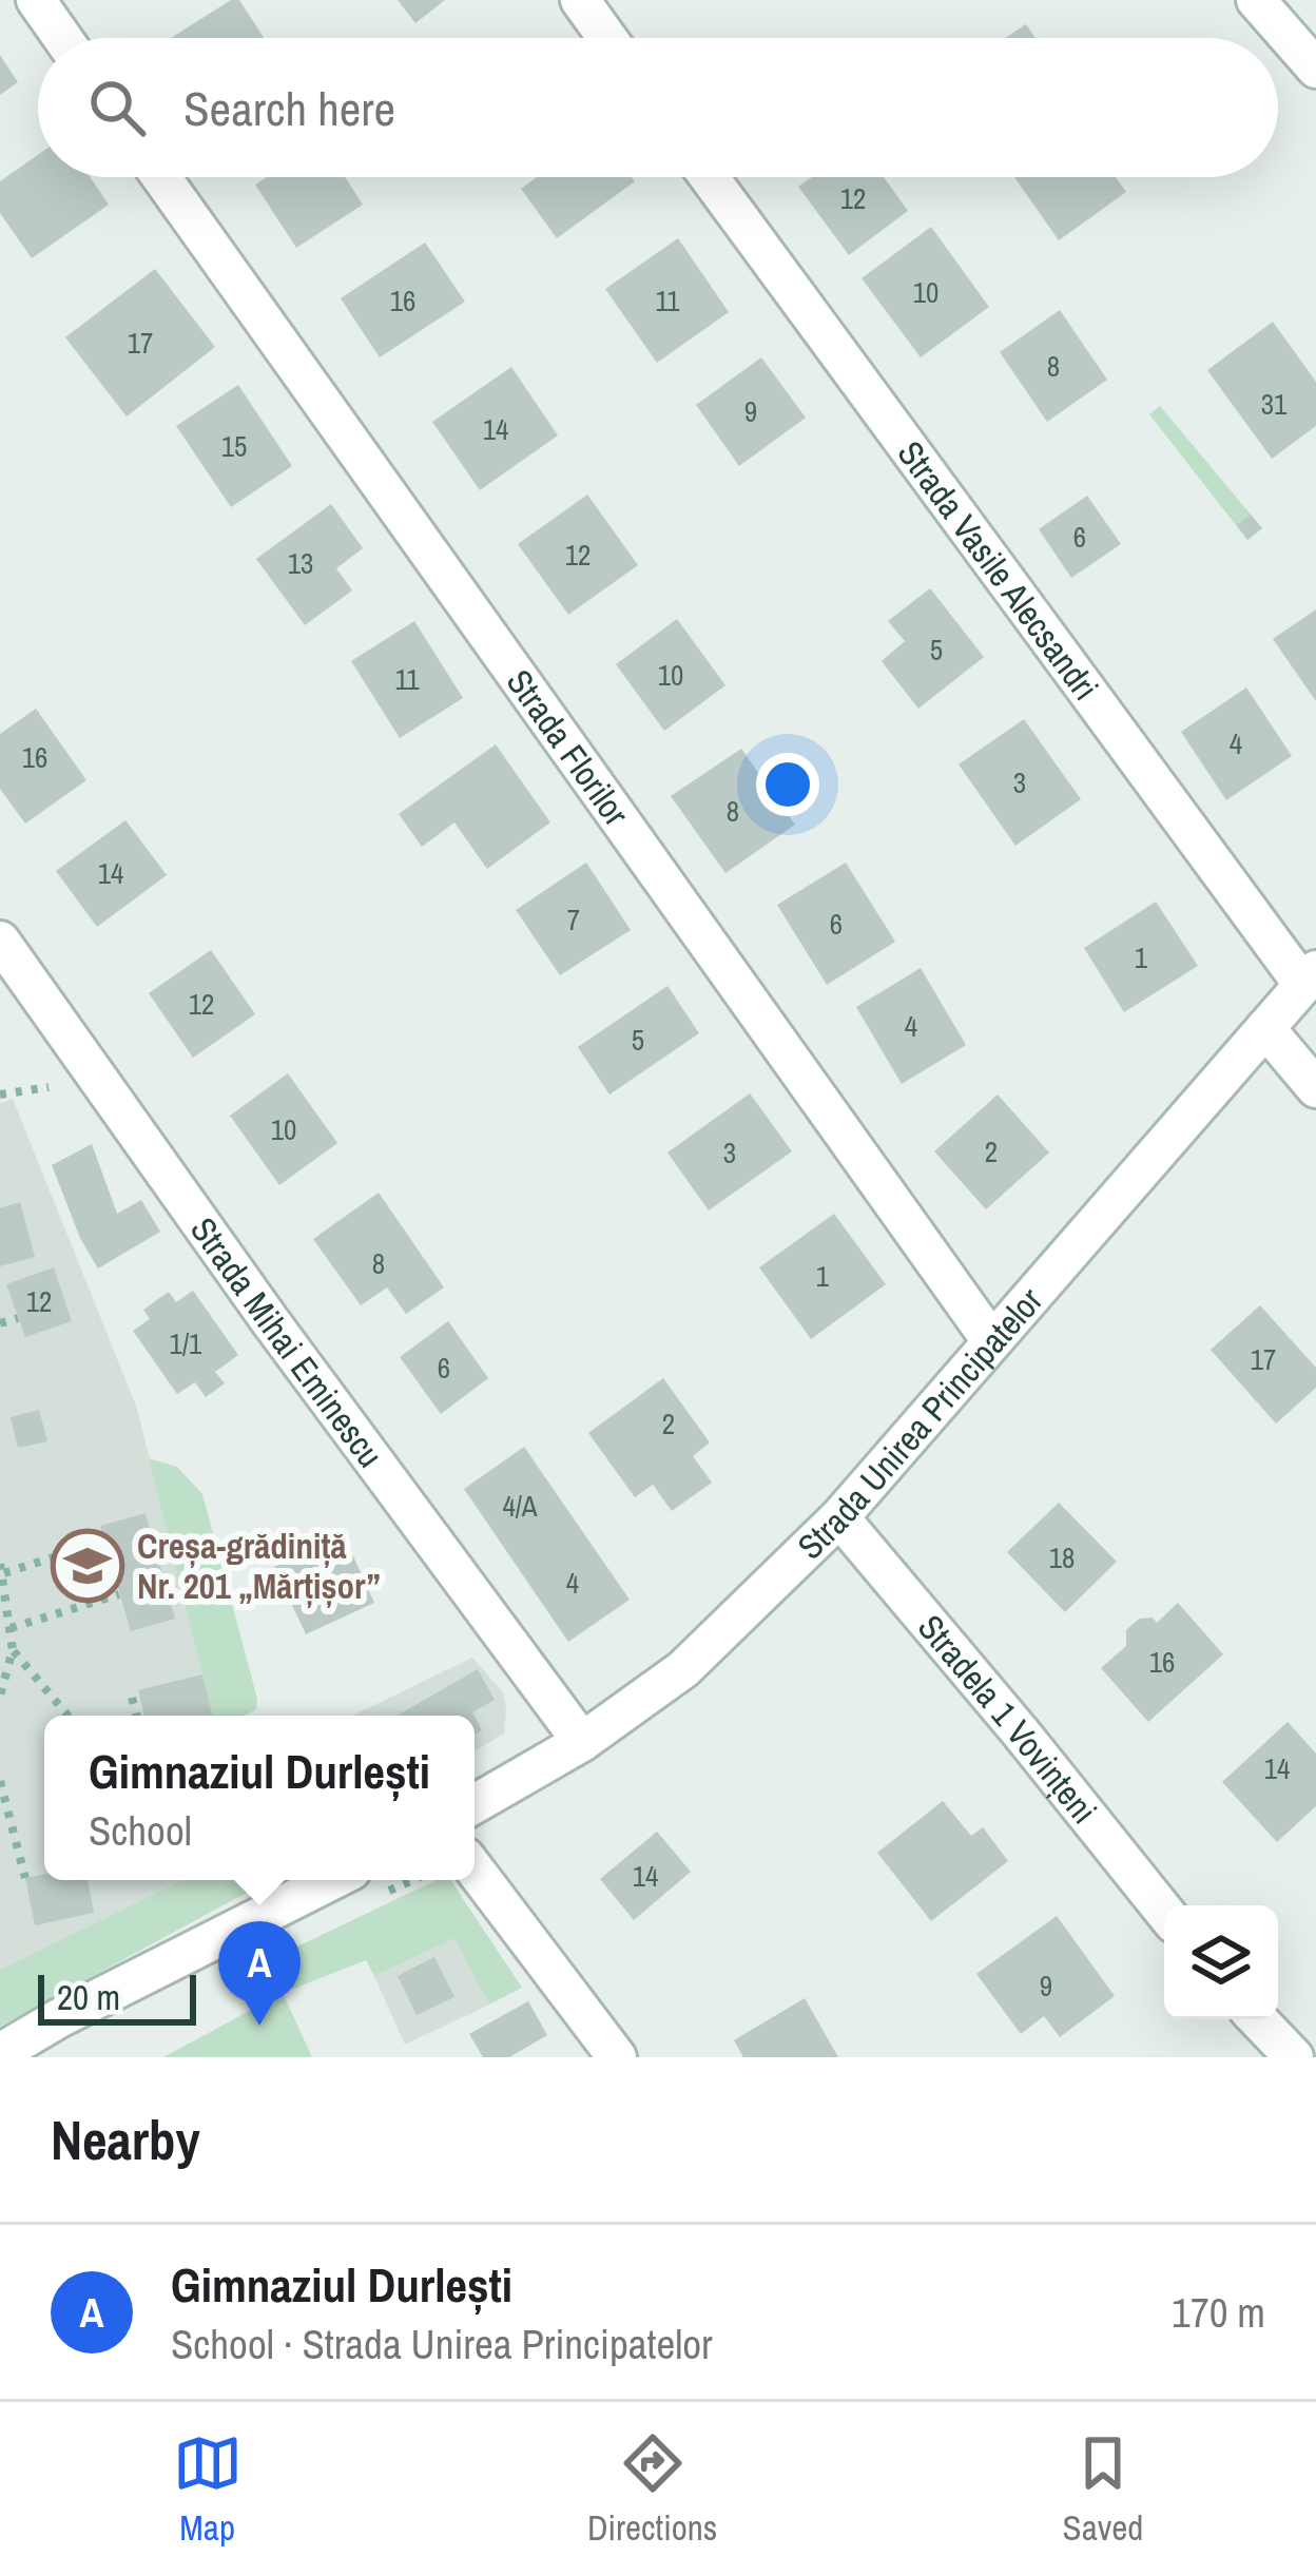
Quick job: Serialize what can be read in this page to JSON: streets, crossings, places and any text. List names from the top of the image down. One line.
{"streets":{"street":["Strada Vasile Alecsandri","Strada Florilor","Strada Mihai Eminescu","Strada Unirea Principatelor","Stradela 1 Vovințeni"]},"crossings":[["Strada Vasile Alecsandri","Strada Unirea Principatelor"],["Strada Florilor","Strada Unirea Principatelor"],["Strada Mihai Eminescu","Strada Unirea Principatelor"],["Strada Unirea Principatelor","Stradela 1 Vovințeni"]],"places":{"school or university":["Creșa-grădiniță Nr. 201 „Mărțișor”"]},"house_numbers":["12","10","16","11","17","8","31","9","14","15","6","12","13","5","10","11","4","16","3","8","14","7","6","1","12","4","5","10","2","3","8","1","12","1/1","17","6","2","4/A","18","4","16","14","14","9"],"scale_bar":"20 m","page":{"search":"Search here","popup":["Gimnaziul Durlești","School"],"pins":"A","scale":"20 m","heading":"Nearby","list":[{"mark":"A","name":"Gimnaziul Durlești","note":"School · Strada Unirea Principatelor","value":"170 m"}],"nav":["Map","Directions","Saved"]}}
